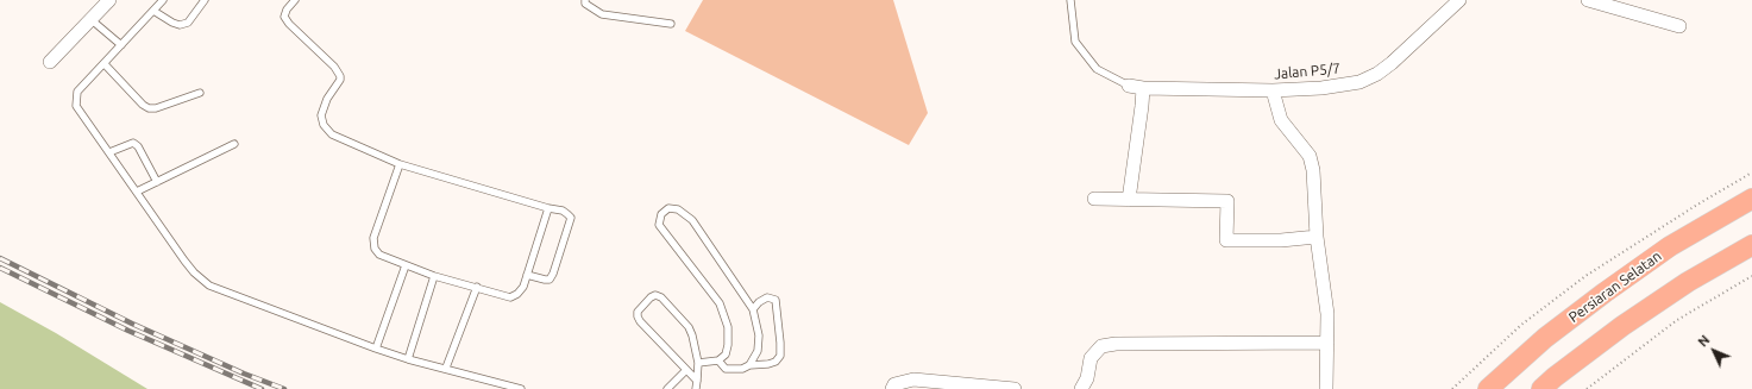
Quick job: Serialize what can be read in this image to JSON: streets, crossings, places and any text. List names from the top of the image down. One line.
{"streets":{"main road":["Persiaran Selatan"],"street":["Jalan P5/7"]},"north":"top left"}
